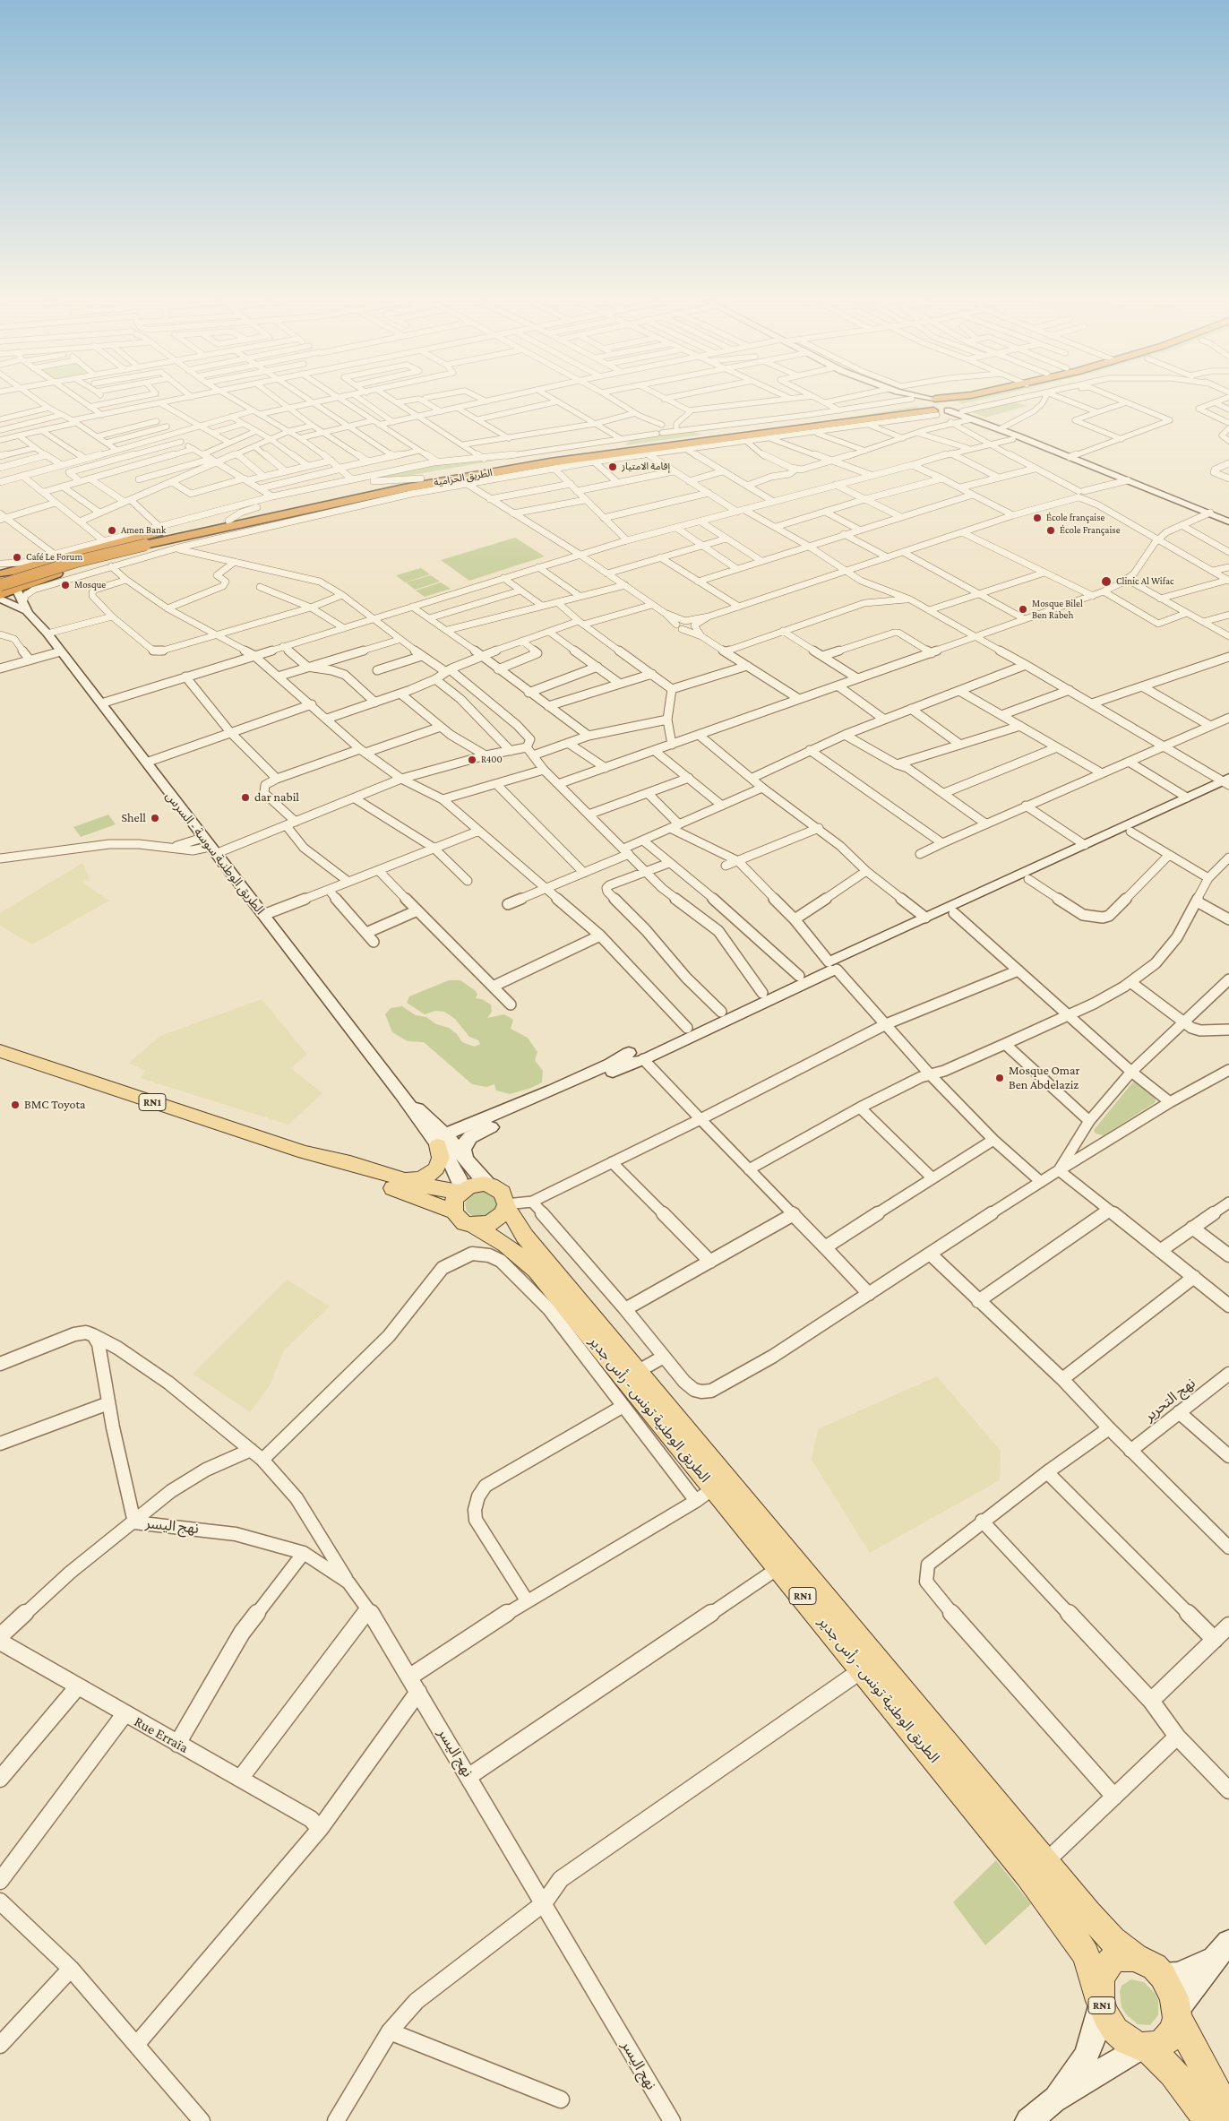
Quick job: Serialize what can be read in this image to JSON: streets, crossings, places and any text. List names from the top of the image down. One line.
{"streets":{"highway":["الطريق الحزامية"],"main road":["الطريق الوطنية سوسة - السرس","RN1","الطريق الوطنية تونس - رأس جدير"],"street":["نهج التحرير","نهج اليسر","Rue Erraïa"]},"crossings":[["الطريق الوطنية سوسة - السرس","RN1"],["الطريق الوطنية سوسة - السرس","الطريق الوطنية تونس - رأس جدير"],["RN1","الطريق الوطنية تونس - رأس جدير"]],"places":["إقامة الامتياز","École française","Amen Bank","École Française","Café Le Forum","Clinic Al Wifac","Mosque","Mosque Bilel Ben Rabeh","R400","dar nabil","Shell","Mosque Omar Ben Abdelaziz","BMC Toyota"]}
